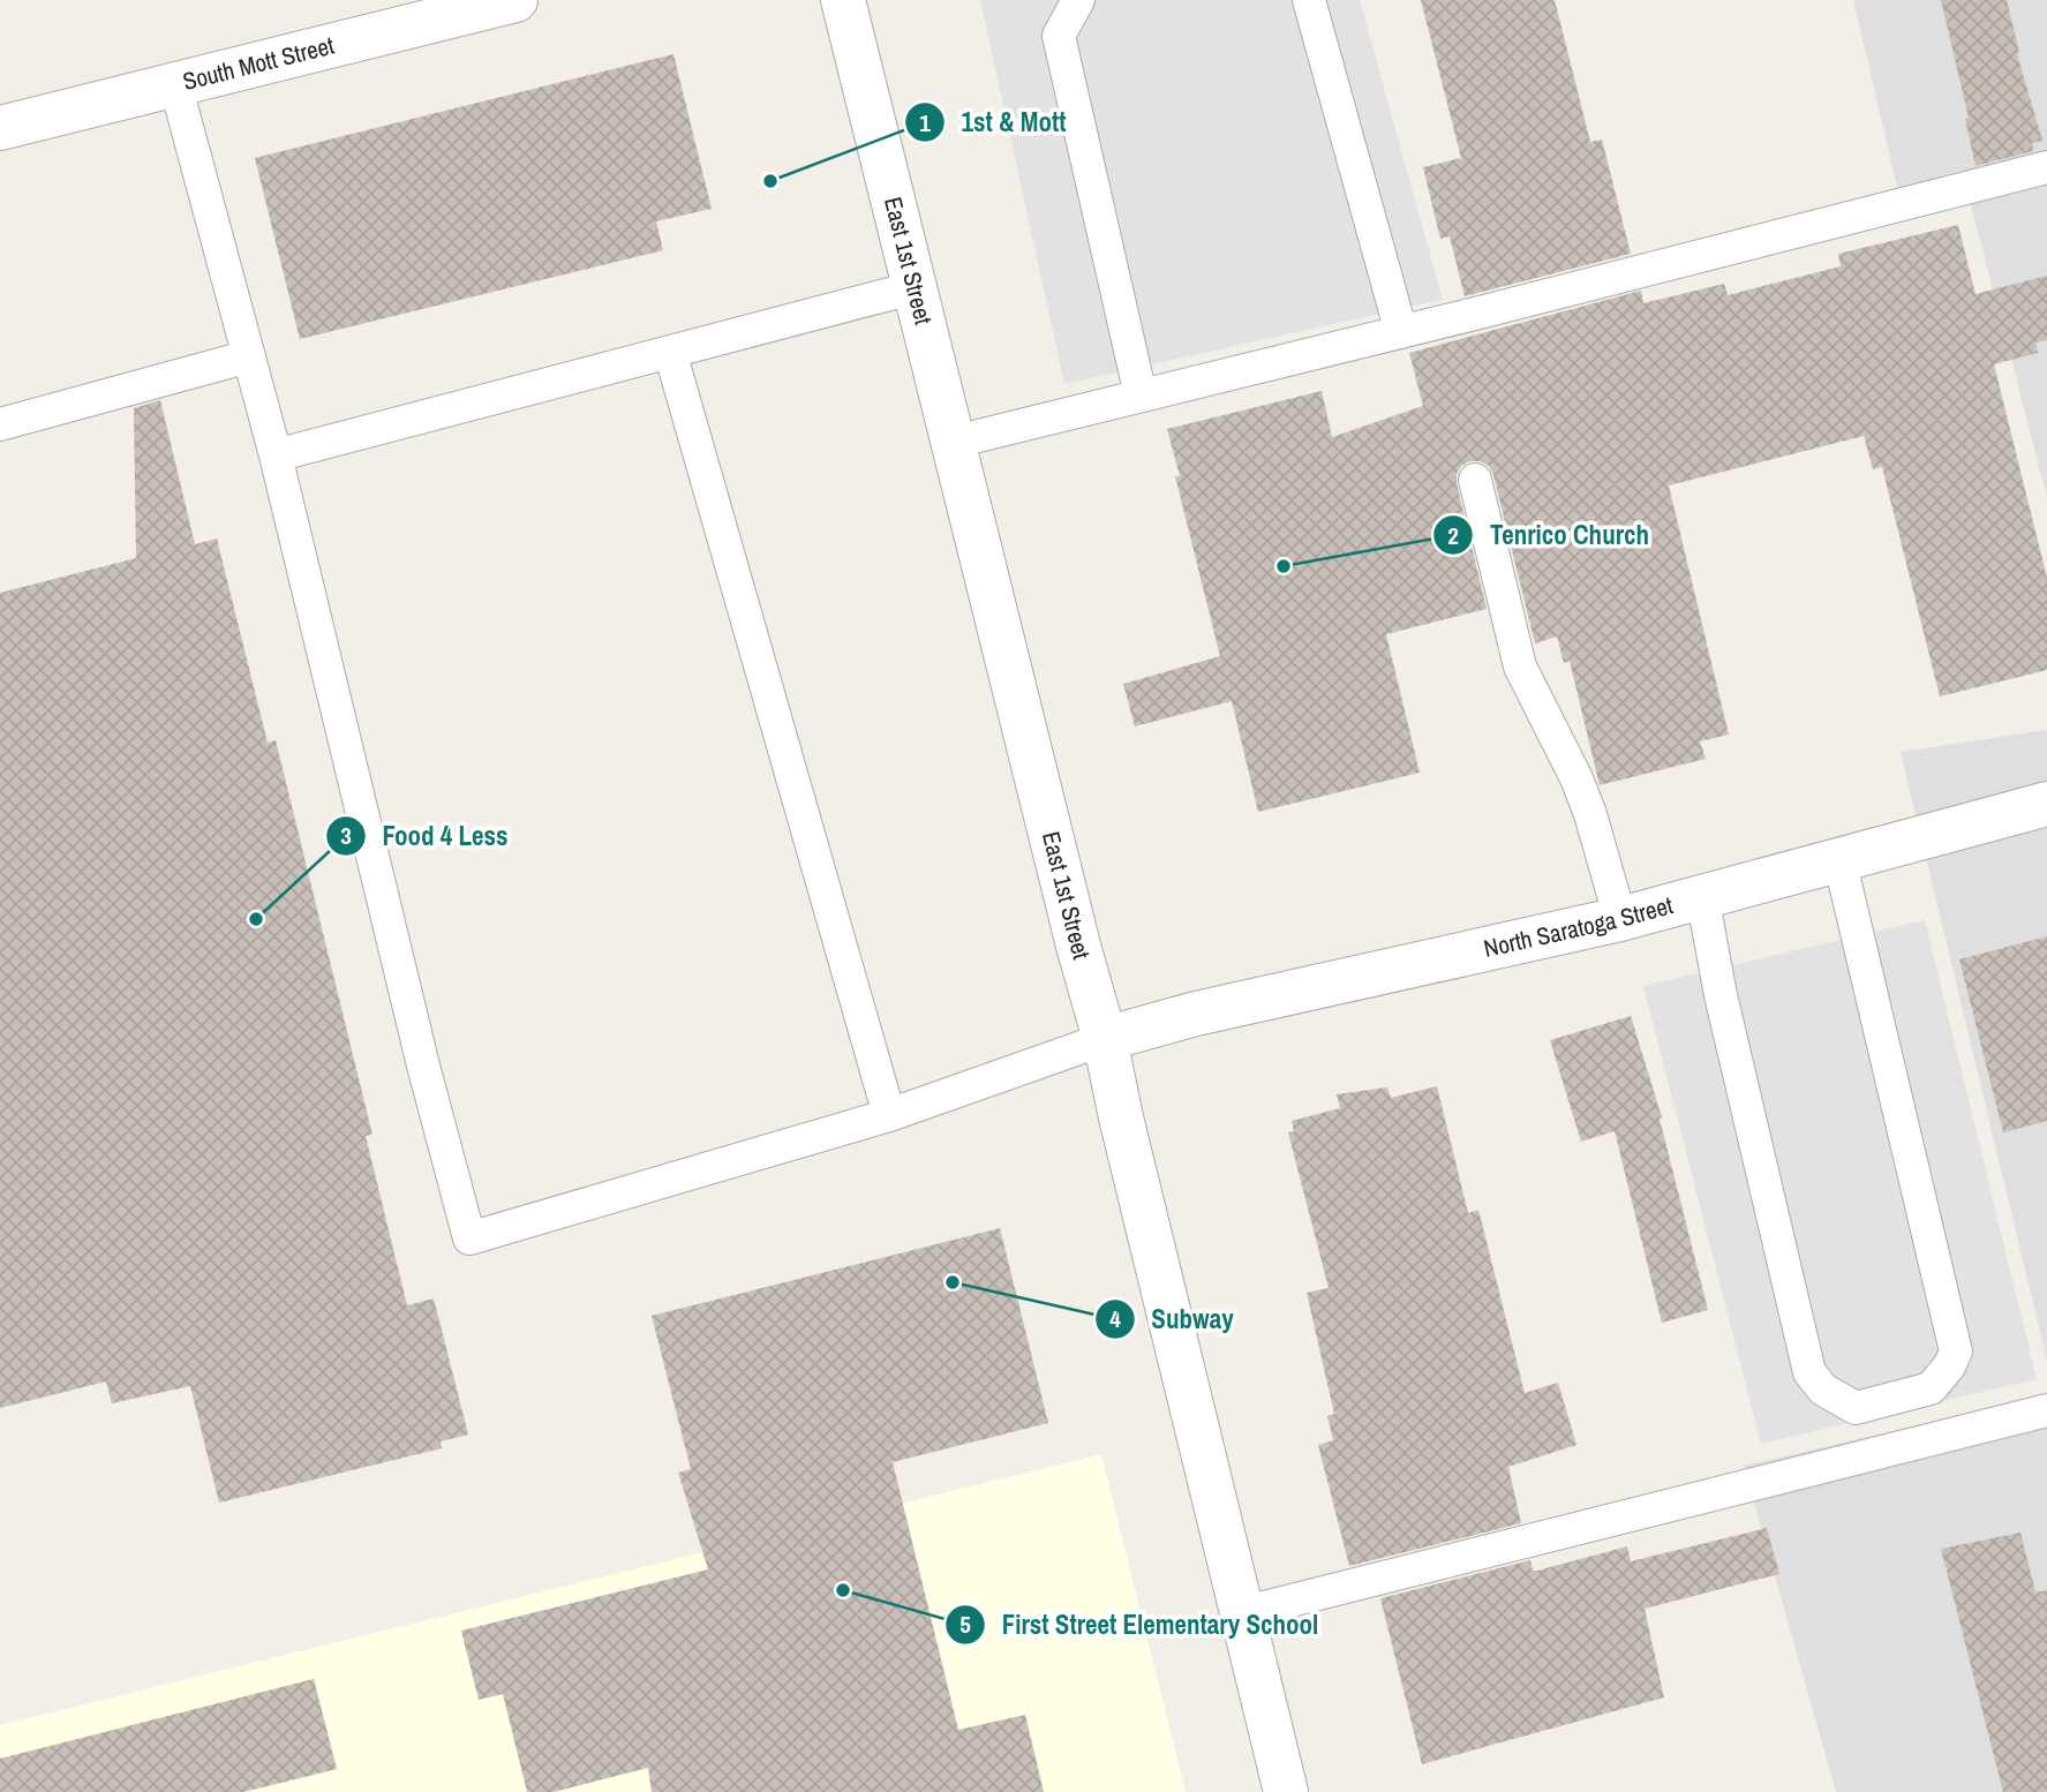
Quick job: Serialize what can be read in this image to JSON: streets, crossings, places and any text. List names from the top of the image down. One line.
{"streets":{"street":["South Mott Street","East 1st Street","North Saratoga Street"]},"crossings":[["East 1st Street","North Saratoga Street"]],"places":["1st & Mott","Tenrico Church","Food 4 Less","Subway","First Street Elementary School"]}
